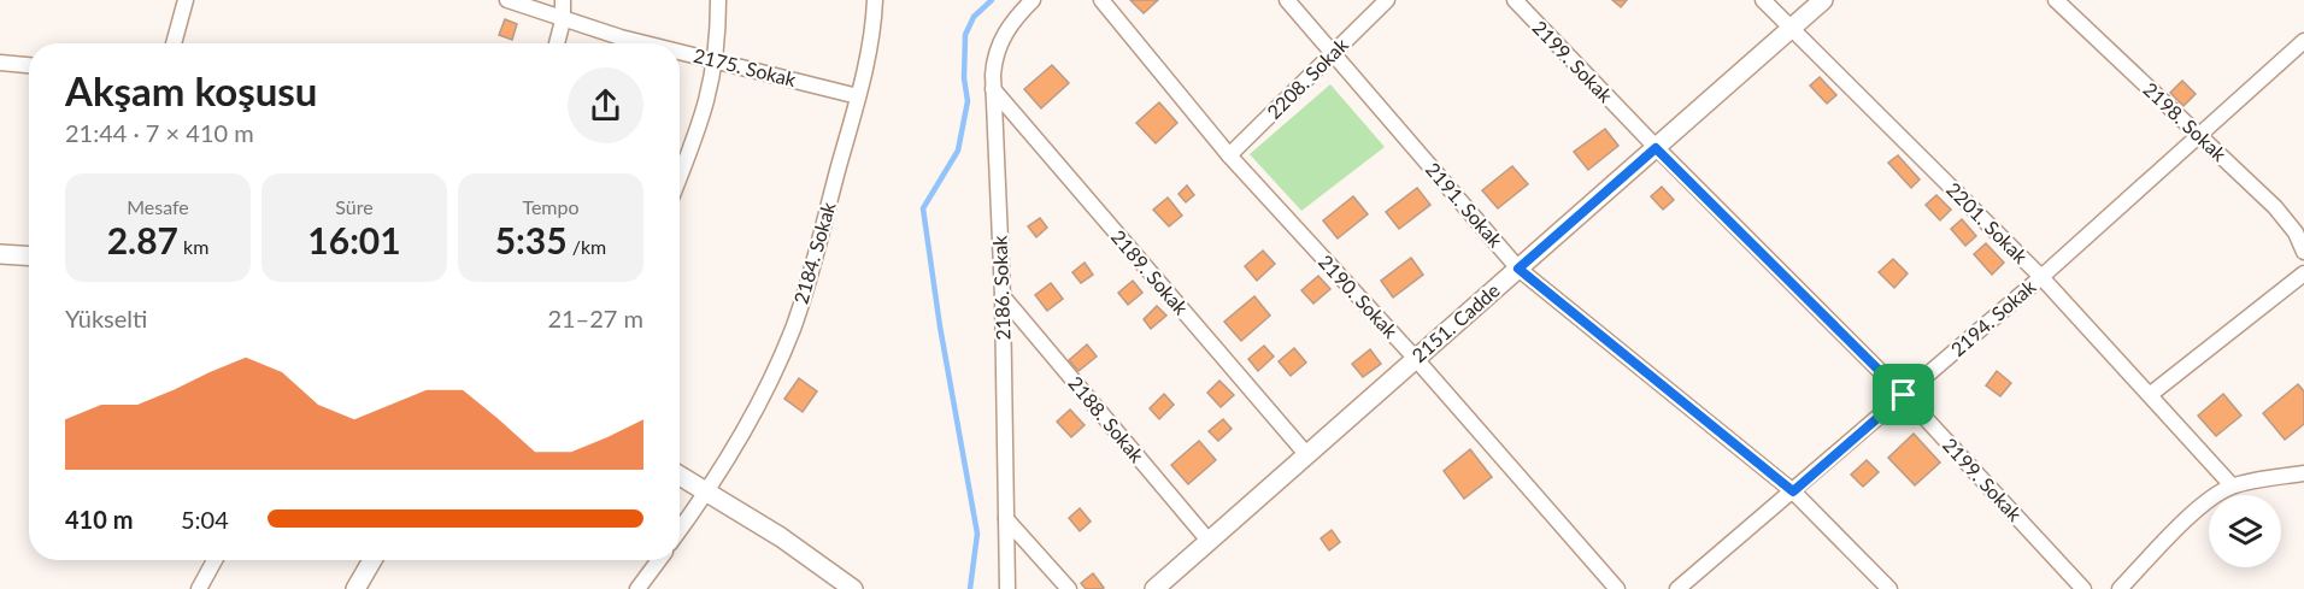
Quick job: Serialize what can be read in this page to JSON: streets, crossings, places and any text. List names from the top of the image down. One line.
{"streets":{"street":["2199. Sokak","2175. Sokak","2208. Sokak","2198. Sokak","2191. Sokak","2201. Sokak","2184. Sokak","2189. Sokak","2186. Sokak","2190. Sokak","2194. Sokak","2151. Cadde","2188. Sokak"]},"crossings":[["2199. Sokak","2194. Sokak"],["2199. Sokak","2151. Cadde"],["2175. Sokak","2184. Sokak"],["2208. Sokak","2191. Sokak"],["2208. Sokak","2190. Sokak"],["2198. Sokak","2194. Sokak"],["2191. Sokak","2194. Sokak"],["2191. Sokak","2151. Cadde"],["2201. Sokak","2194. Sokak"],["2201. Sokak","2151. Cadde"],["2189. Sokak","2186. Sokak"],["2189. Sokak","2151. Cadde"],["2186. Sokak","2188. Sokak"],["2190. Sokak","2151. Cadde"],["2151. Cadde","2188. Sokak"]],"page":{"heading":["Akşam koşusu","21:44 · 7 × 410 m"],"stats":[["Mesafe","2.87 km"],["Süre","16:01"],["Tempo","5:35 /km"]],"chart":["Yükselti","21–27 m"],"list":[{"name":"410 m","note":"5:04"}]}}
